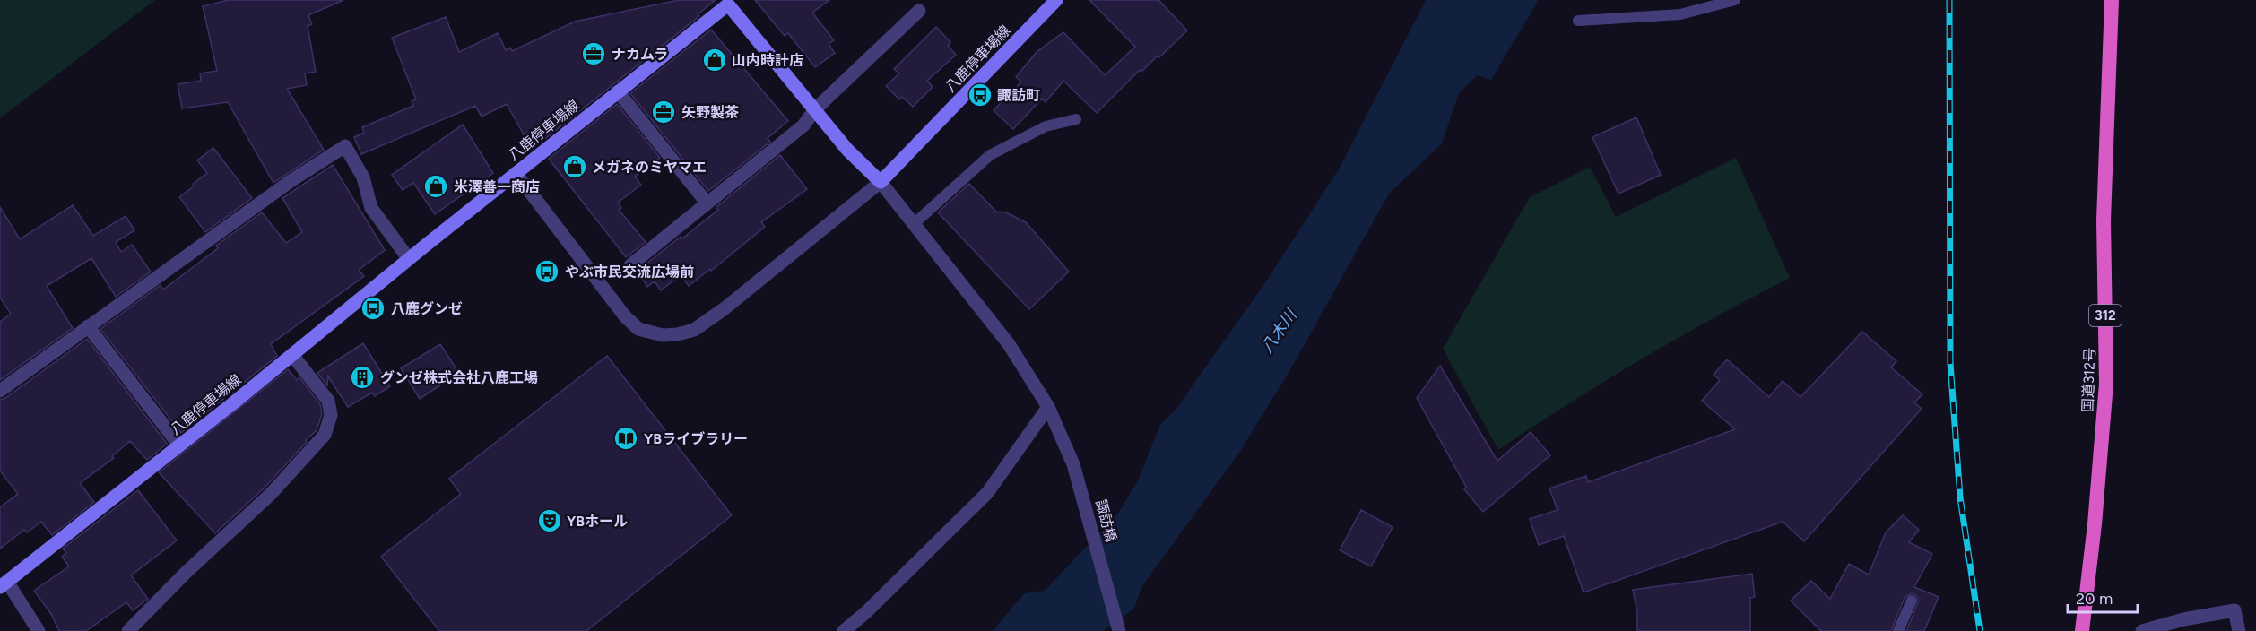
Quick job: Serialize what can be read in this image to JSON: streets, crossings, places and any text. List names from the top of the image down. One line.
{"streets":{"highway":["312","国道312号"],"main road":["八鹿停車場線"],"street":["諏訪橋"]},"crossings":[["八鹿停車場線","諏訪橋"]],"water":["八木川"],"places":{"office":["ナカムラ","矢野製茶"],"shop":["山内時計店","メガネのミヤマエ","米澤善一商店"],"bus stop":["諏訪町","やぶ市民交流広場前","八鹿グンゼ"],"building":["グンゼ株式会社八鹿工場"],"library":["YBライブラリー"],"theatre":["YBホール"]},"scale_bar":"20 m"}
